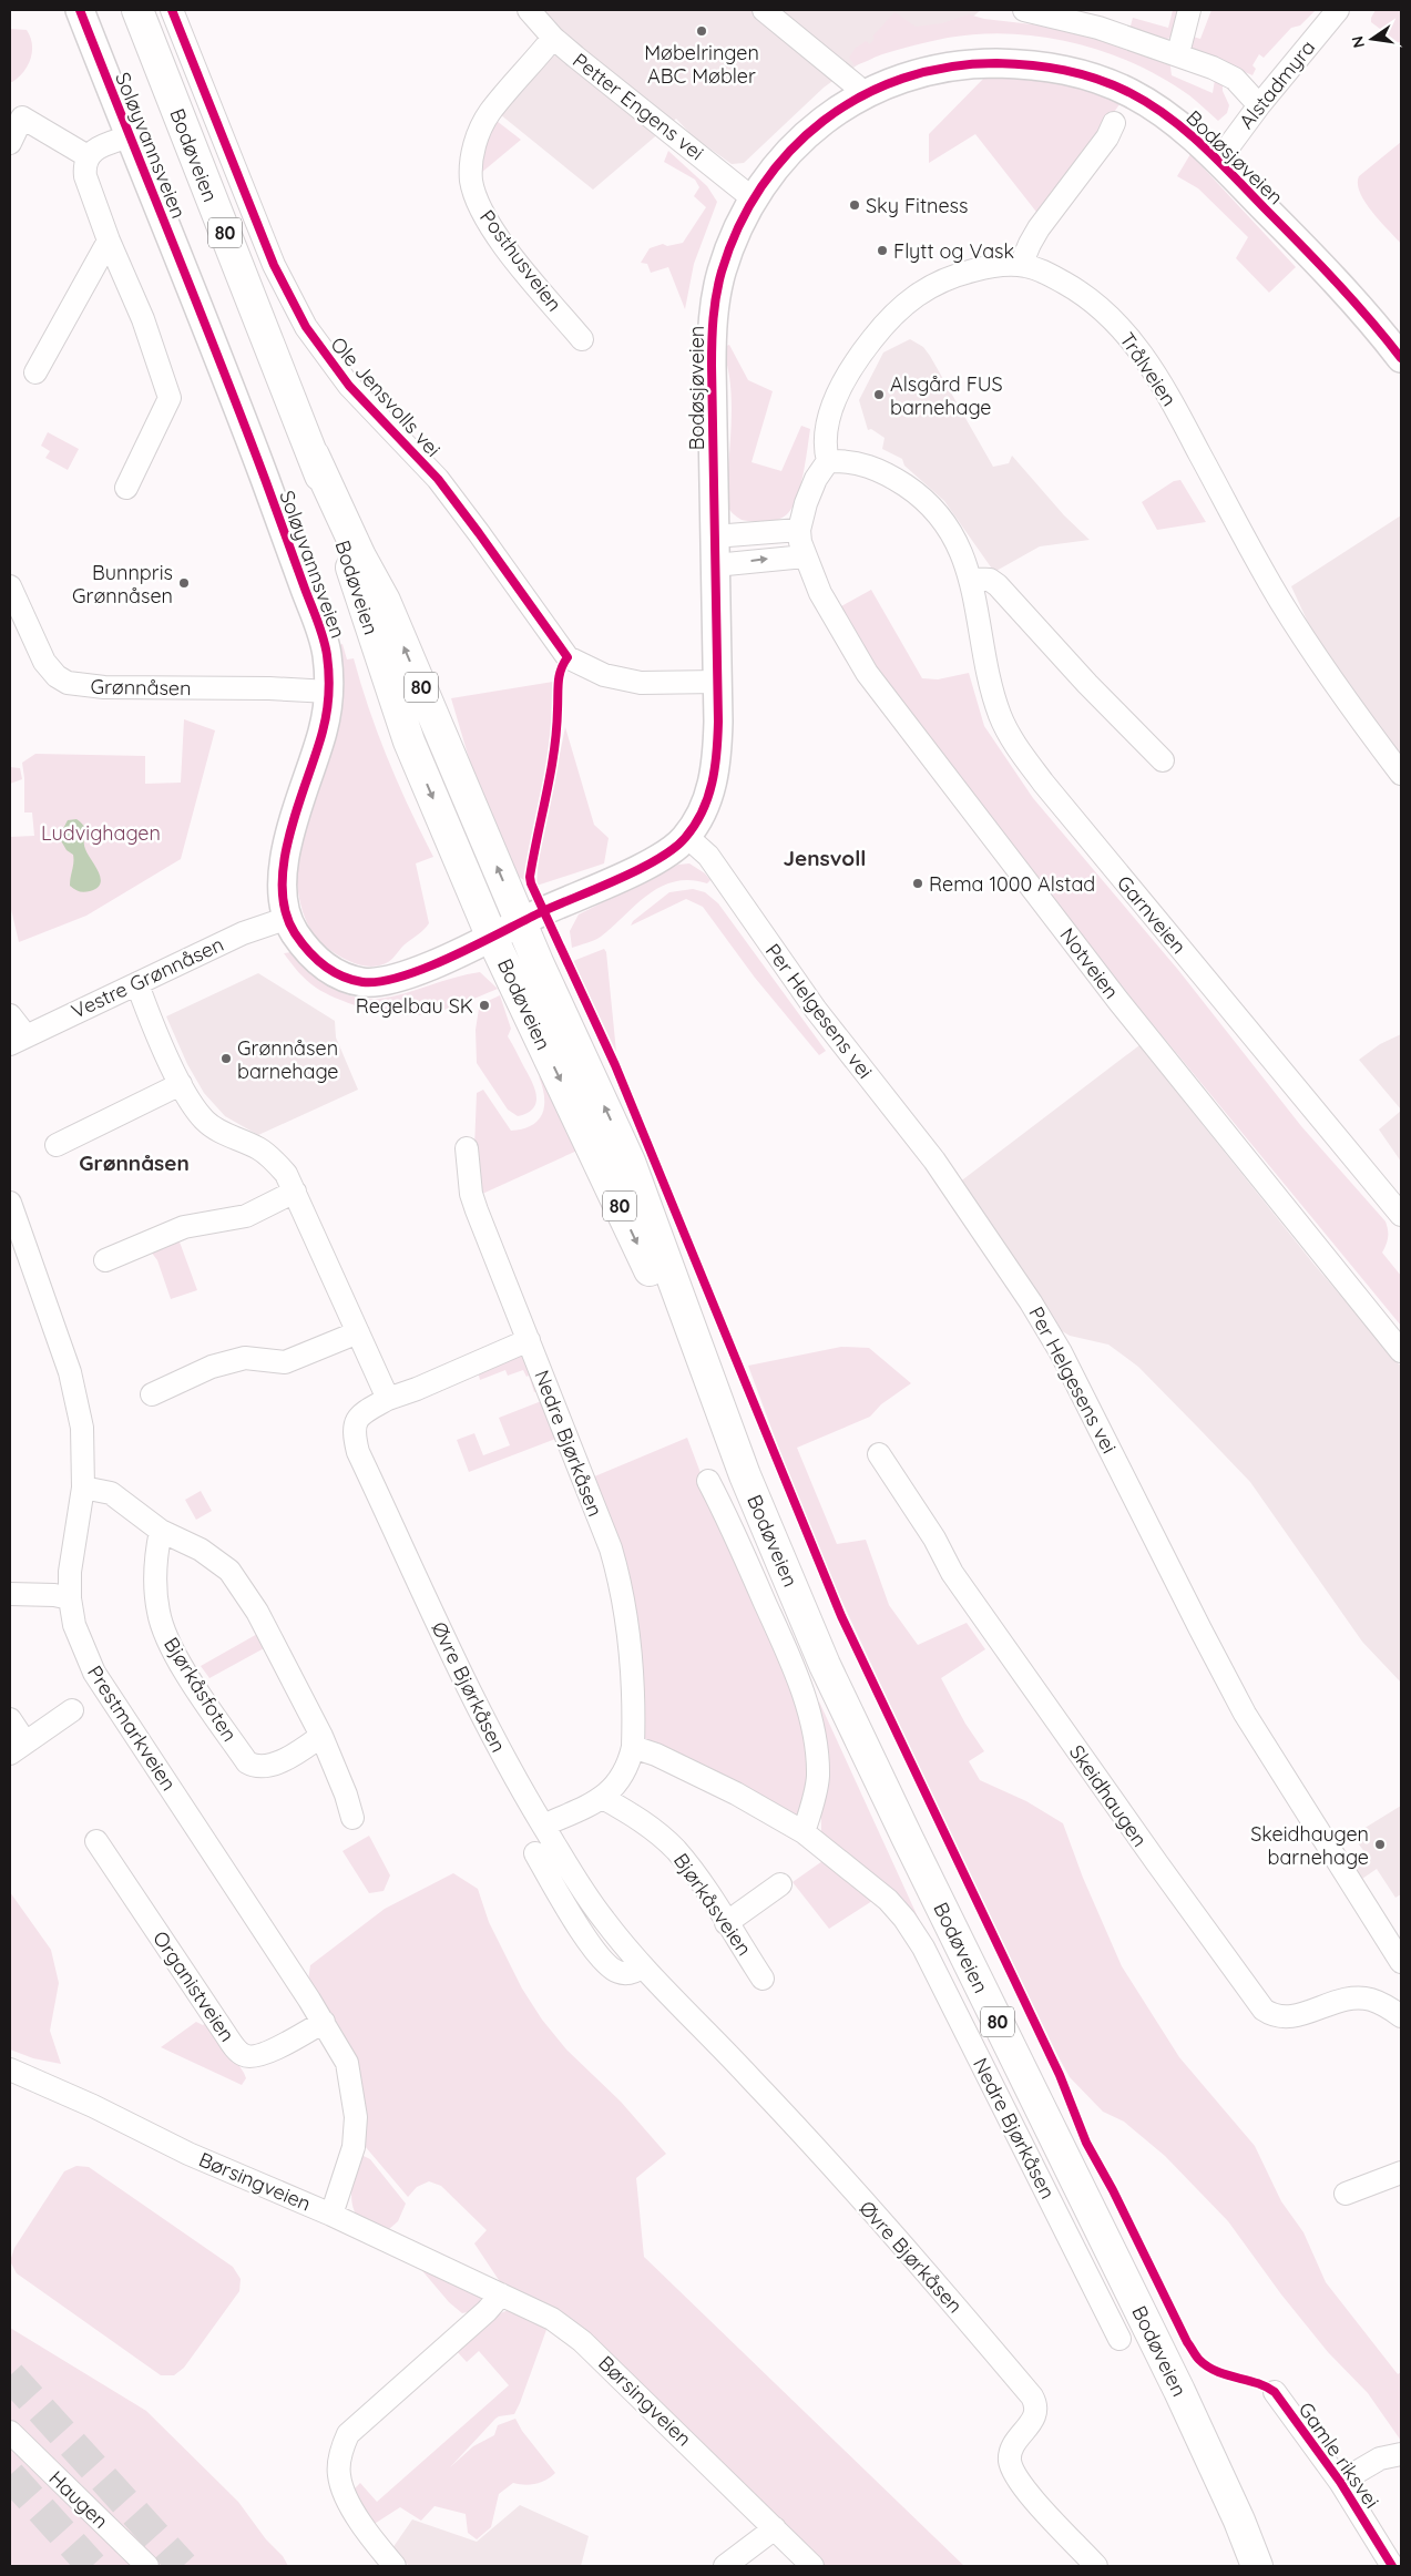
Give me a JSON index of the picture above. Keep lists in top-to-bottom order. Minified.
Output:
{"streets":{"main road":["Bodøveien","80"],"street":["Alstadmyra","Petter Engens vei","Soløyvannsveien","Bodøsjøveien","Posthusveien","Trålveien","Ole Jensvolls vei","Grønnåsen","Garnveien","Notveien","Vestre Grønnåsen","Per Helgesens vei","Nedre Bjørkåsen","Øvre Bjørkåsen","Bjørkåsfoten","Prestmarkveien","Skeidhaugen","Bjørkåsveien","Organistveien","Børsingveien","Gamle riksvei","Haugen"]},"crossings":[["Alstadmyra","Bodøsjøveien"],["Petter Engens vei","Bodøsjøveien"],["Petter Engens vei","Posthusveien"],["Soløyvannsveien","Bodøveien"],["Soløyvannsveien","Bodøsjøveien"],["Soløyvannsveien","Grønnåsen"],["Soløyvannsveien","Vestre Grønnåsen"],["Bodøveien","Bodøsjøveien"],["Bodøsjøveien","Ole Jensvolls vei"],["Bodøsjøveien","Per Helgesens vei"],["Trålveien","Garnveien"],["Nedre Bjørkåsen","Øvre Bjørkåsen"],["Nedre Bjørkåsen","Bjørkåsveien"],["Prestmarkveien","Organistveien"],["Prestmarkveien","Børsingveien"]],"districts":["Jensvoll","Grønnåsen"],"parks":["Ludvighagen"],"places":["Møbelringen ABC Møbler","Sky Fitness","Flytt og Vask","Alsgård FUS barnehage","Bunnpris Grønnåsen","Rema 1000 Alstad","Regelbau SK","Grønnåsen barnehage","Skeidhaugen barnehage"],"north":"left"}
